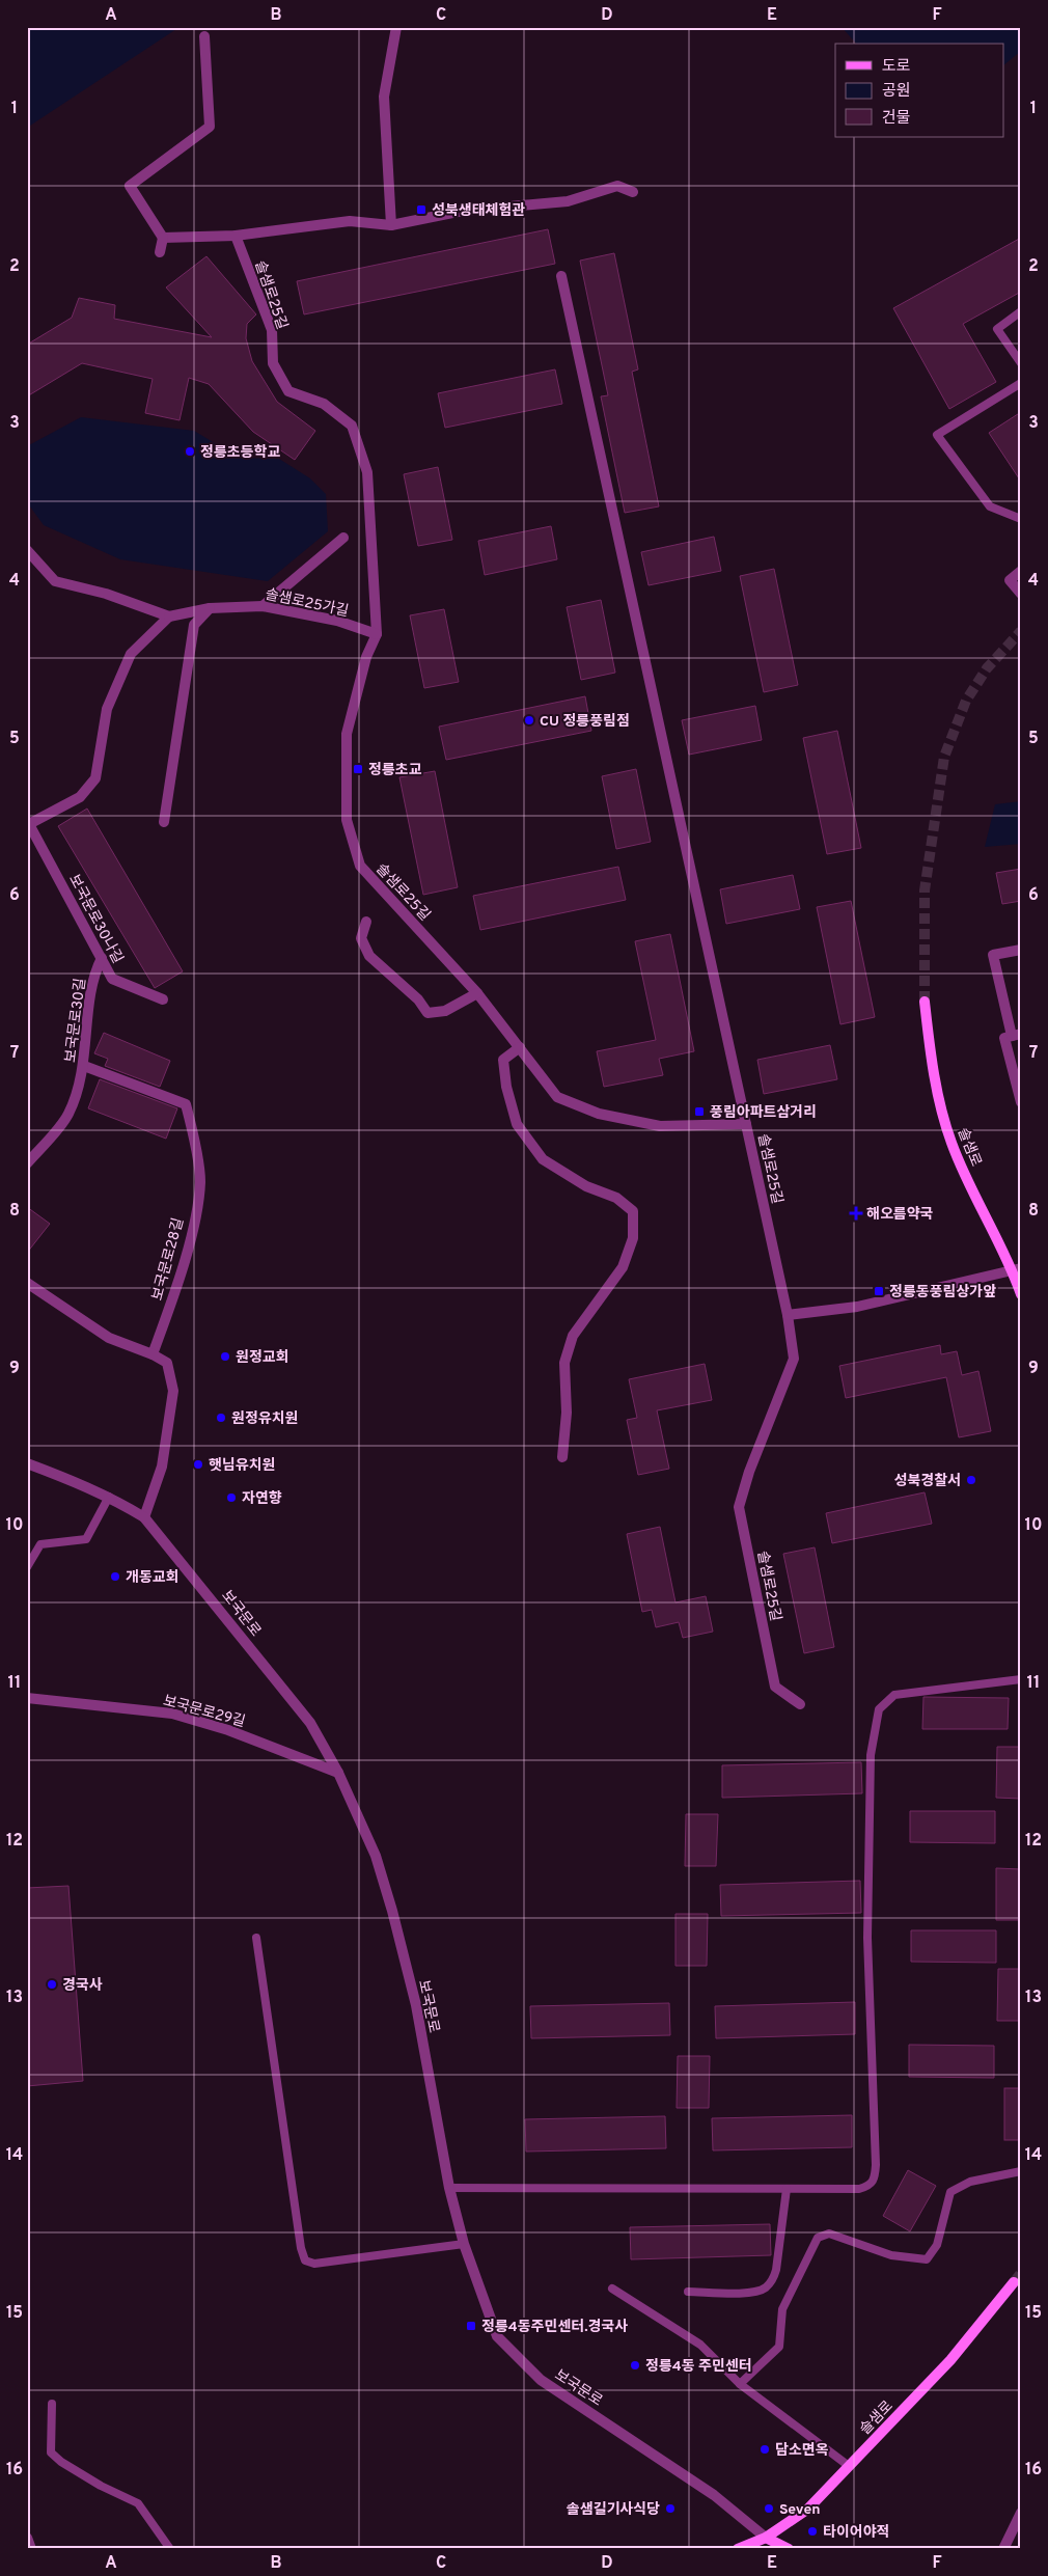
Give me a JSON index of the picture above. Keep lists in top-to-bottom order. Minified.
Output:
{"streets":{"main road":["솔샘로","보국문로"],"street":["솔샘로25길","솔샘로25가길","보국문로30나길","보국문로30길","보국문로28길","보국문로29길"]},"crossings":[["솔샘로25길","솔샘로25가길"],["보국문로30나길","보국문로30길"],["보국문로30길","보국문로28길"],["솔샘로","보국문로"],["보국문로","보국문로29길"]],"places":{"transit":["성북생태체험관","정릉초교","풍림아파트삼거리","정릉동풍림상가앞","정릉4동주민센터.경국사"],"other":["정릉초등학교","CU 정릉풍림점","원정교회","원정유치원","햇님유치원","성북경찰서","자연향","개동교회","경국사","정릉4동 주민센터","담소면옥","솔샘길기사식당","Seven","타이어야적"],"health":["해오름약국"]},"legend":["도로","공원","건물"],"grid":{"columns":["A","B","C","D","E","F"],"rows":["1","2","3","4","5","6","7","8","9","10","11","12","13","14","15","16"]}}
